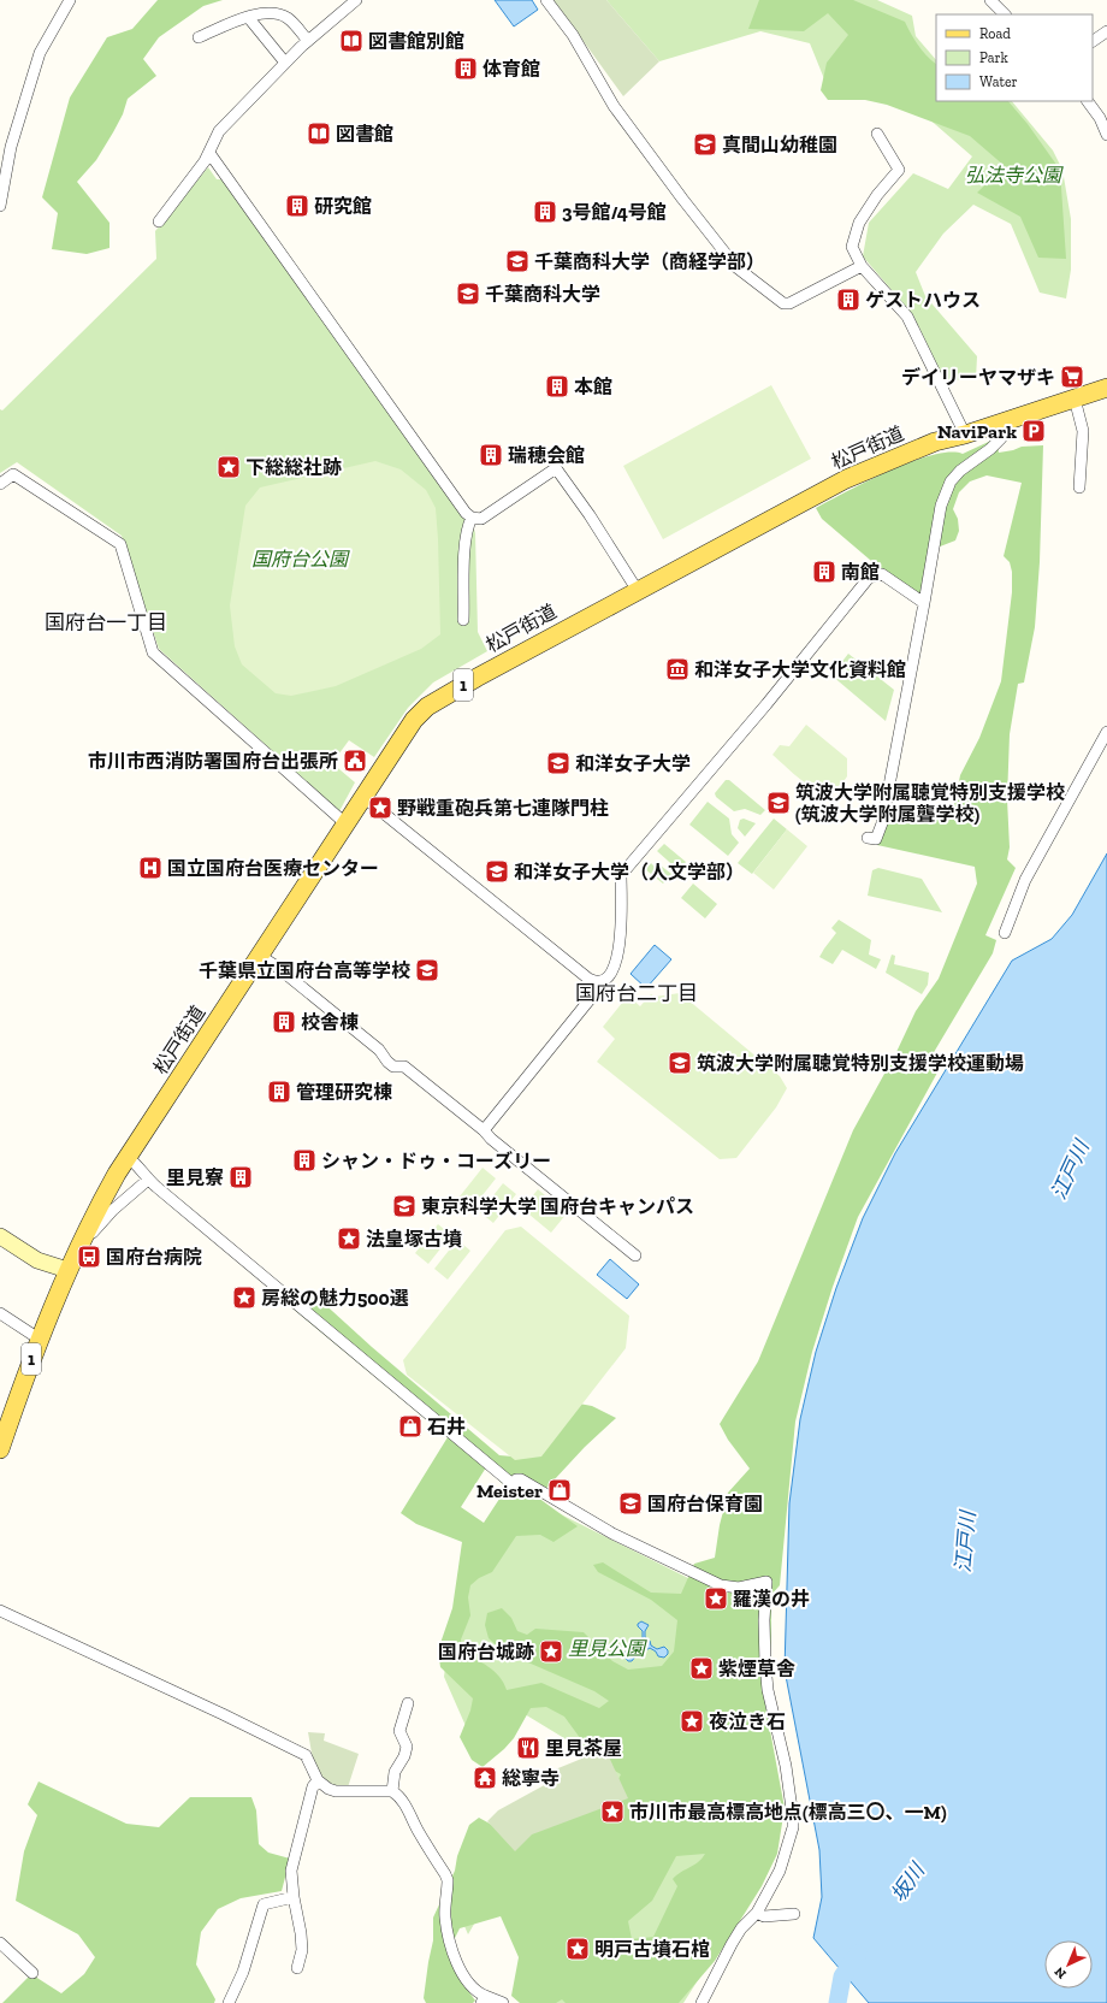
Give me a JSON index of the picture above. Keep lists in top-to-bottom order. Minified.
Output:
{"streets":{"main road":["松戸街道","1"]},"districts":["国府台一丁目","国府台二丁目"],"water":["江戸川","坂川"],"parks":["弘法寺公園","国府台公園","里見公園"],"places":{"library":["図書館別館","図書館"],"building":["体育館","研究館","3号館/4号館","ゲストハウス","本館","瑞穂会館","南館","校舎棟","管理研究棟","シャン・ドゥ・コーズリー","里見寮"],"school or university":["真間山幼稚園","千葉商科大学（商経学部）","千葉商科大学","和洋女子大学","筑波大学附属聴覚特別支援学校 (筑波大学附属聾学校)","和洋女子大学（人文学部）","千葉県立国府台高等学校","筑波大学附属聴覚特別支援学校運動場","東京科学大学 国府台キャンパス","国府台保育園"],"supermarket":["デイリーヤマザキ"],"parking":["NaviPark"],"place":["下総総社跡","野戦重砲兵第七連隊門柱","法皇塚古墳","房総の魅力500選","羅漢の井","国府台城跡","紫煙草舎","夜泣き石","市川市最高標高地点(標高三〇、一M)","明戸古墳石棺"],"museum":["和洋女子大学文化資料館"],"public building":["市川市西消防署国府台出張所"],"hospital":["国立国府台医療センター"],"bus stop":["国府台病院"],"shop":["石井","Meister"],"restaurant":["里見茶屋"],"temple":["総寧寺"]},"legend":["Road","Park","Water"],"north":"bottom left"}
